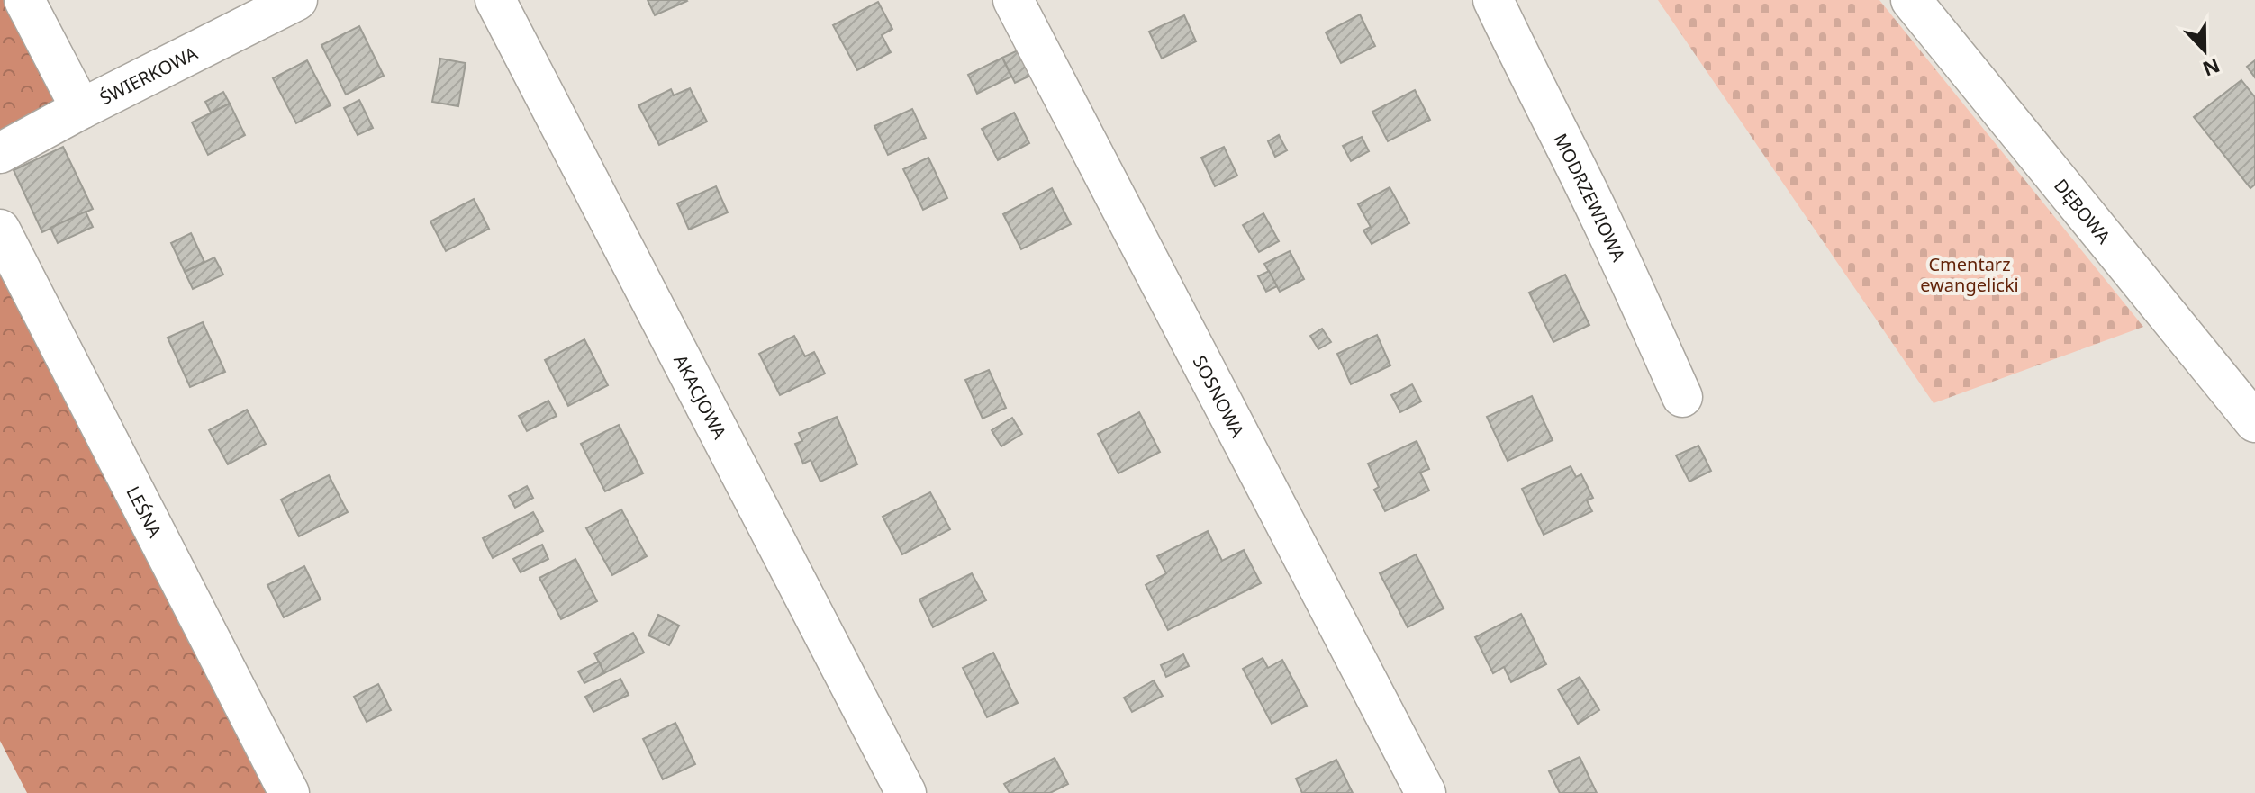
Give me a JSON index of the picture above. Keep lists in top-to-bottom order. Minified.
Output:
{"streets":{"street":["ŚWIERKOWA","MODRZEWIOWA","DĘBOWA","SOSNOWA","AKACJOWA","LEŚNA"]},"parks":["Cmentarz ewangelicki"],"north":"bottom"}
